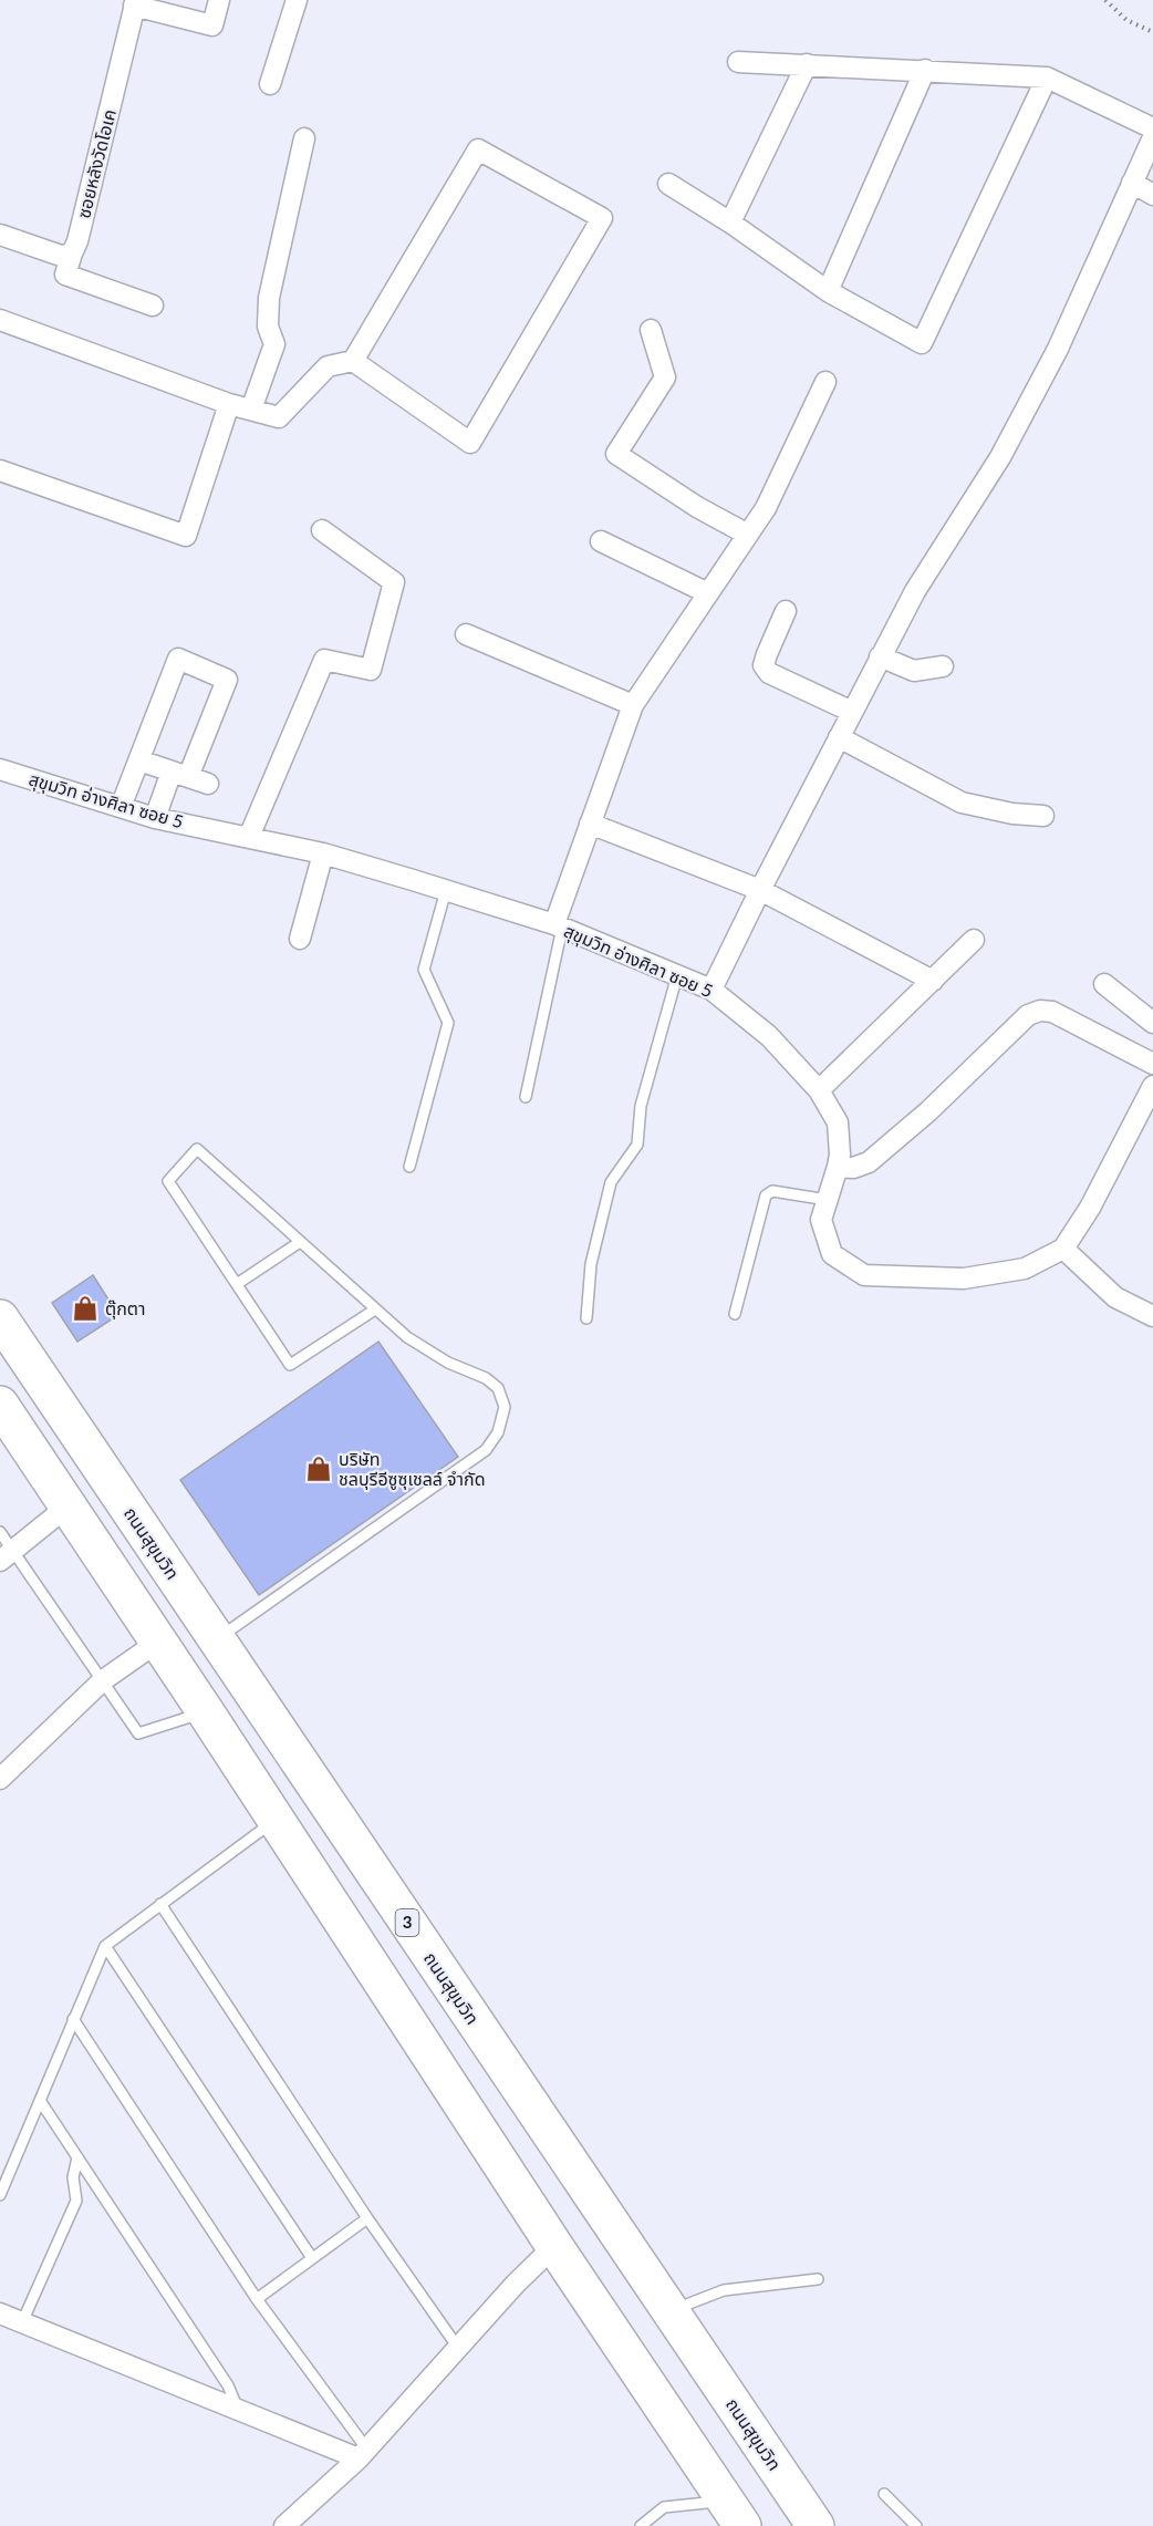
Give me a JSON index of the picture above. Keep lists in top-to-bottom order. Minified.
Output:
{"streets":{"highway":["ถนนสุขุมวิท","3"],"street":["ซอยหลังวัดโอเค","สุขุมวิท อ่างศิลา ซอย 5"]},"places":{"shop":["ตุ๊กตา","บริษัท ชลบุรีอีซูซุเชลล์ จำกัด"]}}
